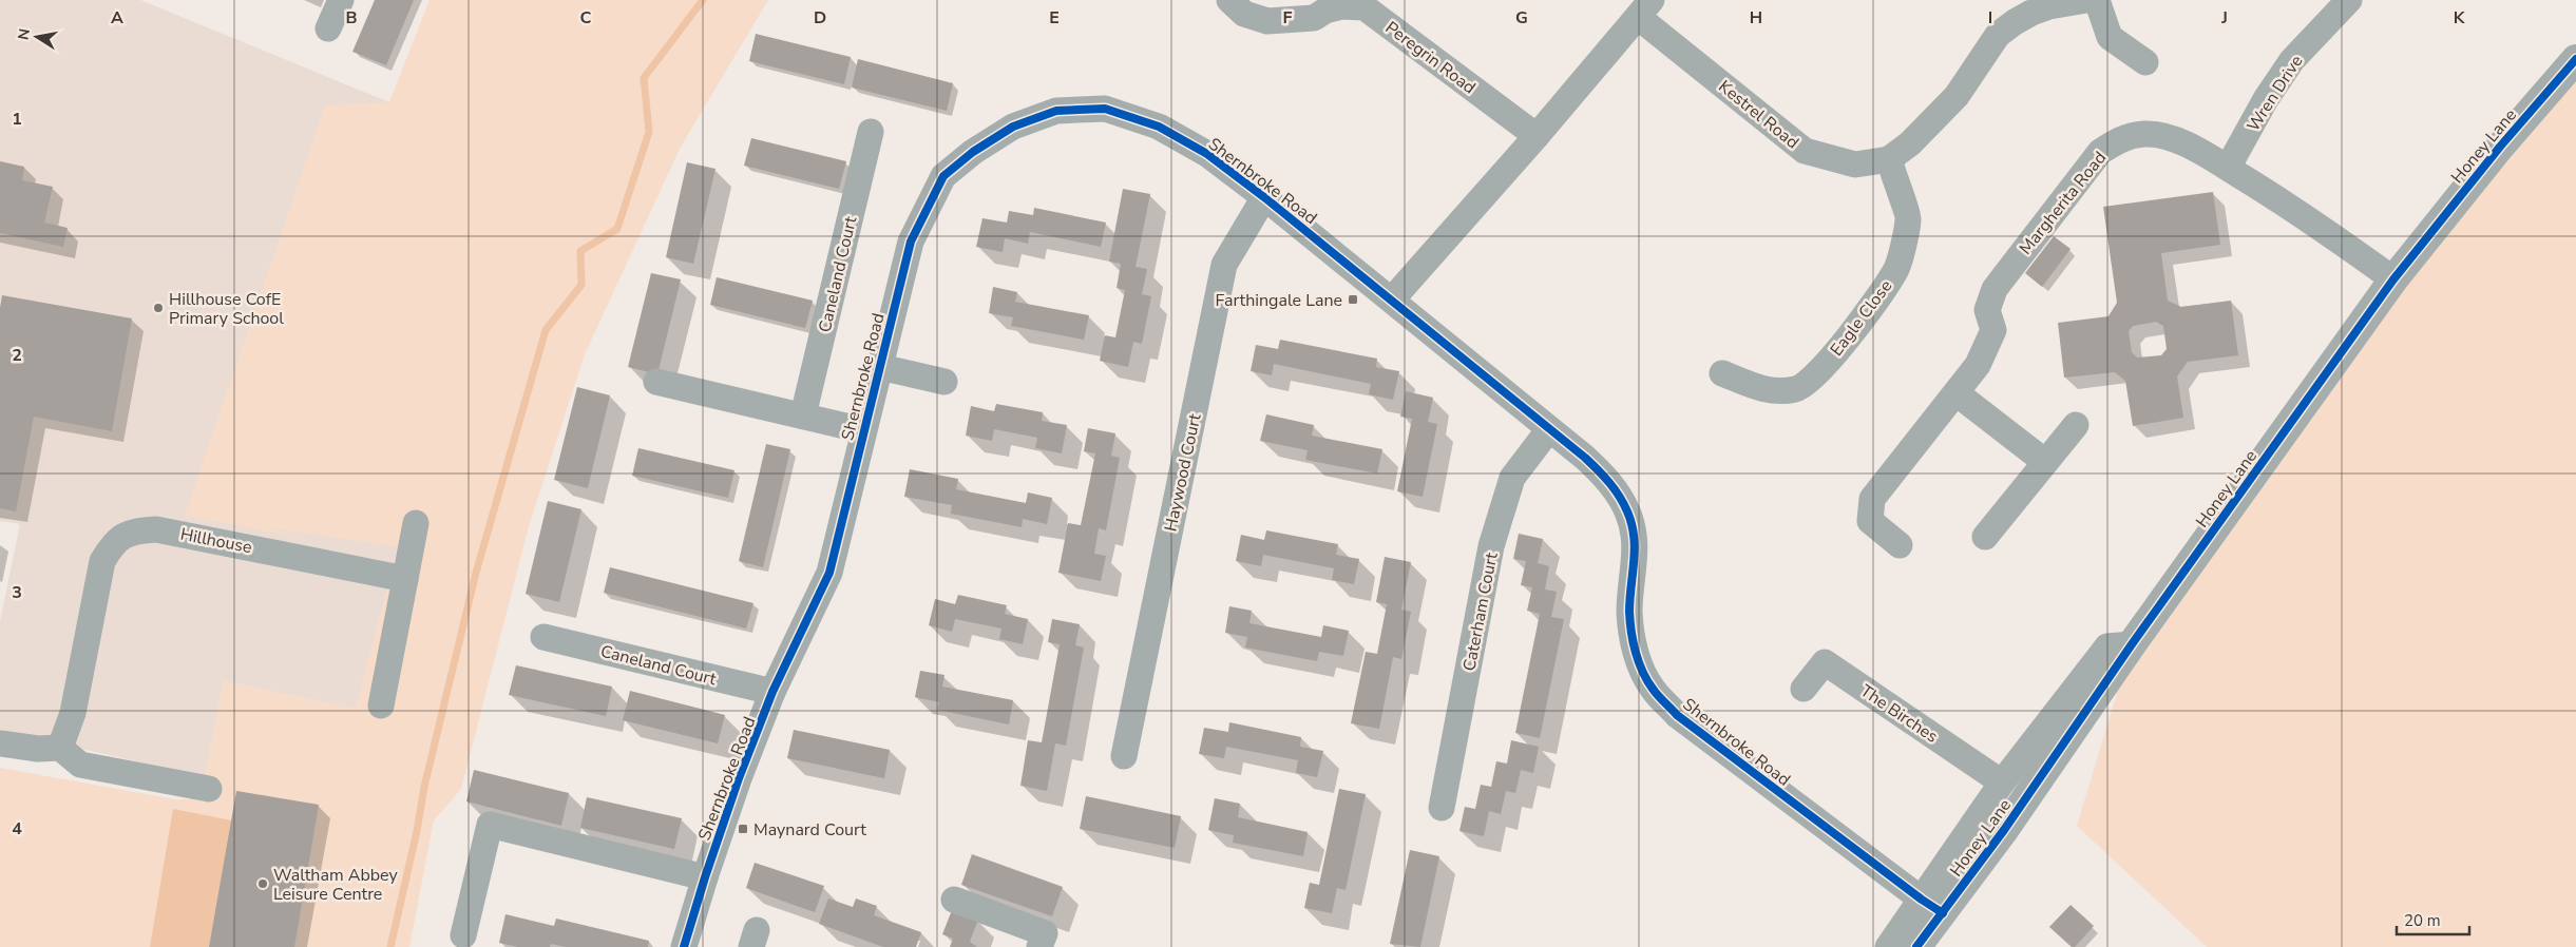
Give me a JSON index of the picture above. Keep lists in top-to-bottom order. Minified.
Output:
{"streets":{"street":["Peregrin Road","Wren Drive","Kestrel Road","Honey Lane","Shernbroke Road","Margherita Road","Caneland Court","Eagle Close","Haywood Court","Hillhouse","Caterham Court","The Birches"]},"crossings":[["Wren Drive","Margherita Road"],["Kestrel Road","Eagle Close"],["Honey Lane","Shernbroke Road"],["Honey Lane","Margherita Road"],["Honey Lane","The Birches"],["Shernbroke Road","Caneland Court"],["Shernbroke Road","Haywood Court"],["Shernbroke Road","Caterham Court"]],"places":{"transit":["Farthingale Lane","Maynard Court"],"other":["Hillhouse CofE Primary School","Waltham Abbey Leisure Centre"]},"scale_bar":"20 m","north":"left","grid":{"columns":["A","B","C","D","E","F","G","H","I","J","K"],"rows":["1","2","3","4"]}}
